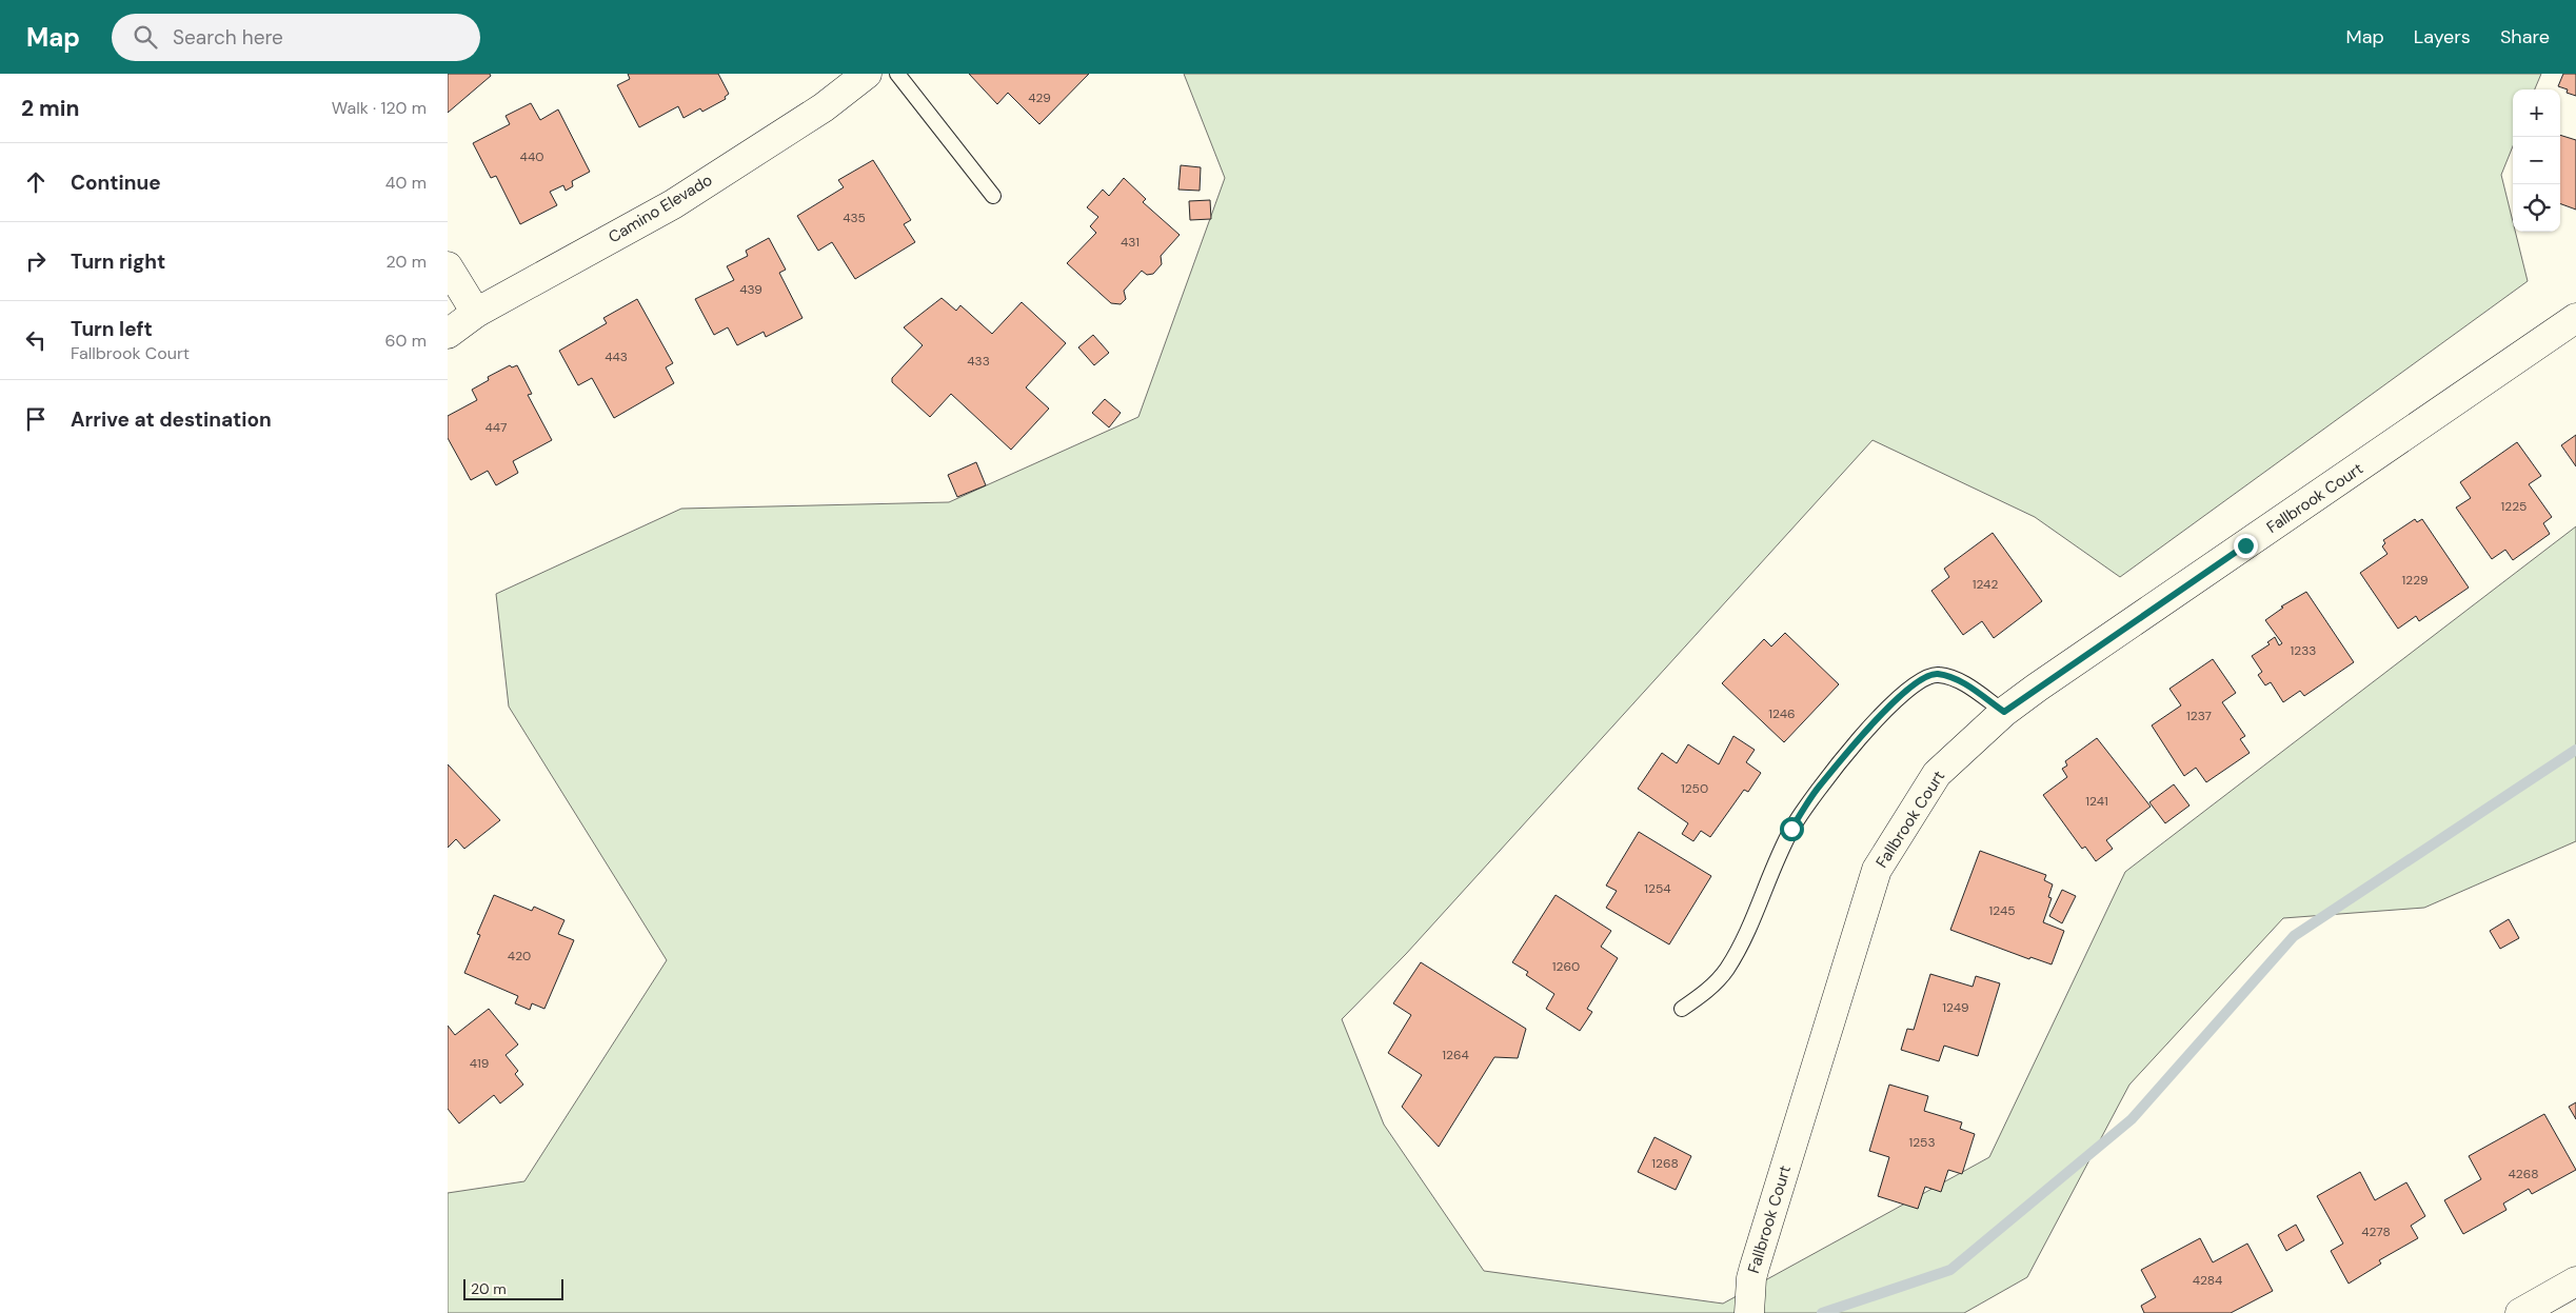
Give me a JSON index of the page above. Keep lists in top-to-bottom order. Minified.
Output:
{"streets":{"street":["Camino Elevado","Fallbrook Court"]},"house_numbers":["429","440","435","431","439","443","433","447","1225","1229","1242","1233","1246","1237","1250","1241","1254","1245","420","1260","1249","1264","419","1253","1268","4268","4278","4284"],"scale_bar":"20 m","page":{"header":"Map","search":"Search here","nav":["Map","Layers","Share"],"heading":["2 min","Walk · 120 m"],"map_buttons":["+","−"],"list":[["Continue","40 m"],["Turn right","20 m"],["Turn left","Fallbrook Court","60 m"],"Arrive at destination"],"scale":"20 m"}}
